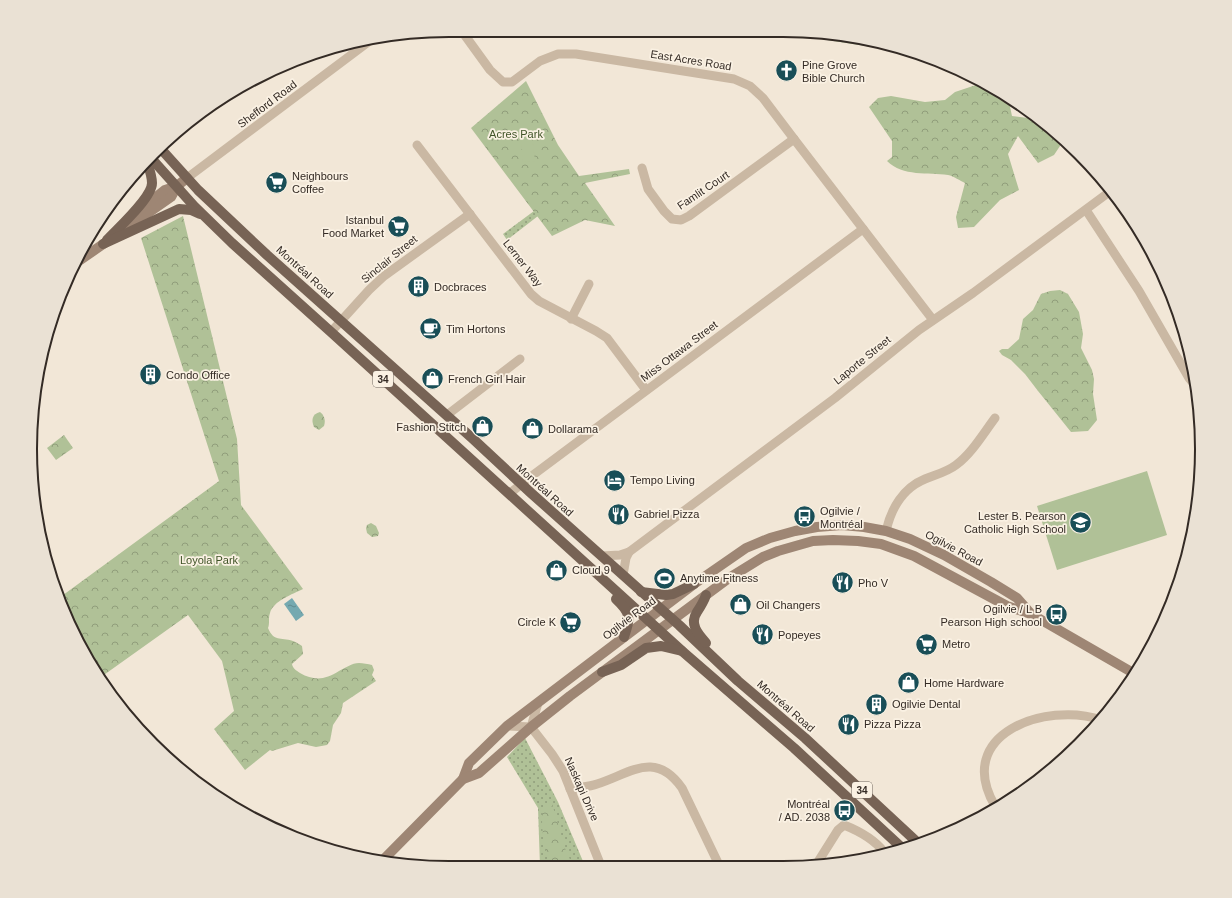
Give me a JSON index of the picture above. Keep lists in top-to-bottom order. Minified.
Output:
{"streets":{"main road":["Shefford Road","Montréal Road","34","Ogilvie Road"],"street":["East Acres Road","Famlit Court","Sinclair Street","Lerner Way","Miss Ottawa Street","Laporte Street","Naskapi Drive"]},"crossings":[["East Acres Road","Famlit Court"],["East Acres Road","Miss Ottawa Street"],["East Acres Road","Laporte Street"],["Shefford Road","Montréal Road"],["Shefford Road","34"],["Sinclair Street","Lerner Way"],["Sinclair Street","Montréal Road"],["Sinclair Street","34"],["Lerner Way","Miss Ottawa Street"],["Montréal Road","Miss Ottawa Street"],["Montréal Road","Laporte Street"],["Montréal Road","Ogilvie Road"],["Miss Ottawa Street","34"],["34","Ogilvie Road"],["Ogilvie Road","Naskapi Drive"]],"parks":["Acres Park","Loyola Park"],"places":{"church":["Pine Grove Bible Church"],"supermarket":["Neighbours Coffee","Istanbul Food Market","Circle K","Metro"],"building":["Docbraces","Condo Office","Ogilvie Dental"],"cafe":["Tim Hortons"],"shop":["French Girl Hair","Fashion Stitch","Dollarama","Cloud 9","Oil Changers","Home Hardware"],"hotel":["Tempo Living"],"restaurant":["Gabriel Pizza","Pho V","Popeyes","Pizza Pizza"],"bus stop":["Ogilvie / Montréal","Ogilvie / L B Pearson High school","Montréal / AD. 2038"],"school or university":["Lester B. Pearson Catholic High School"],"sports":["Anytime Fitness"]}}
